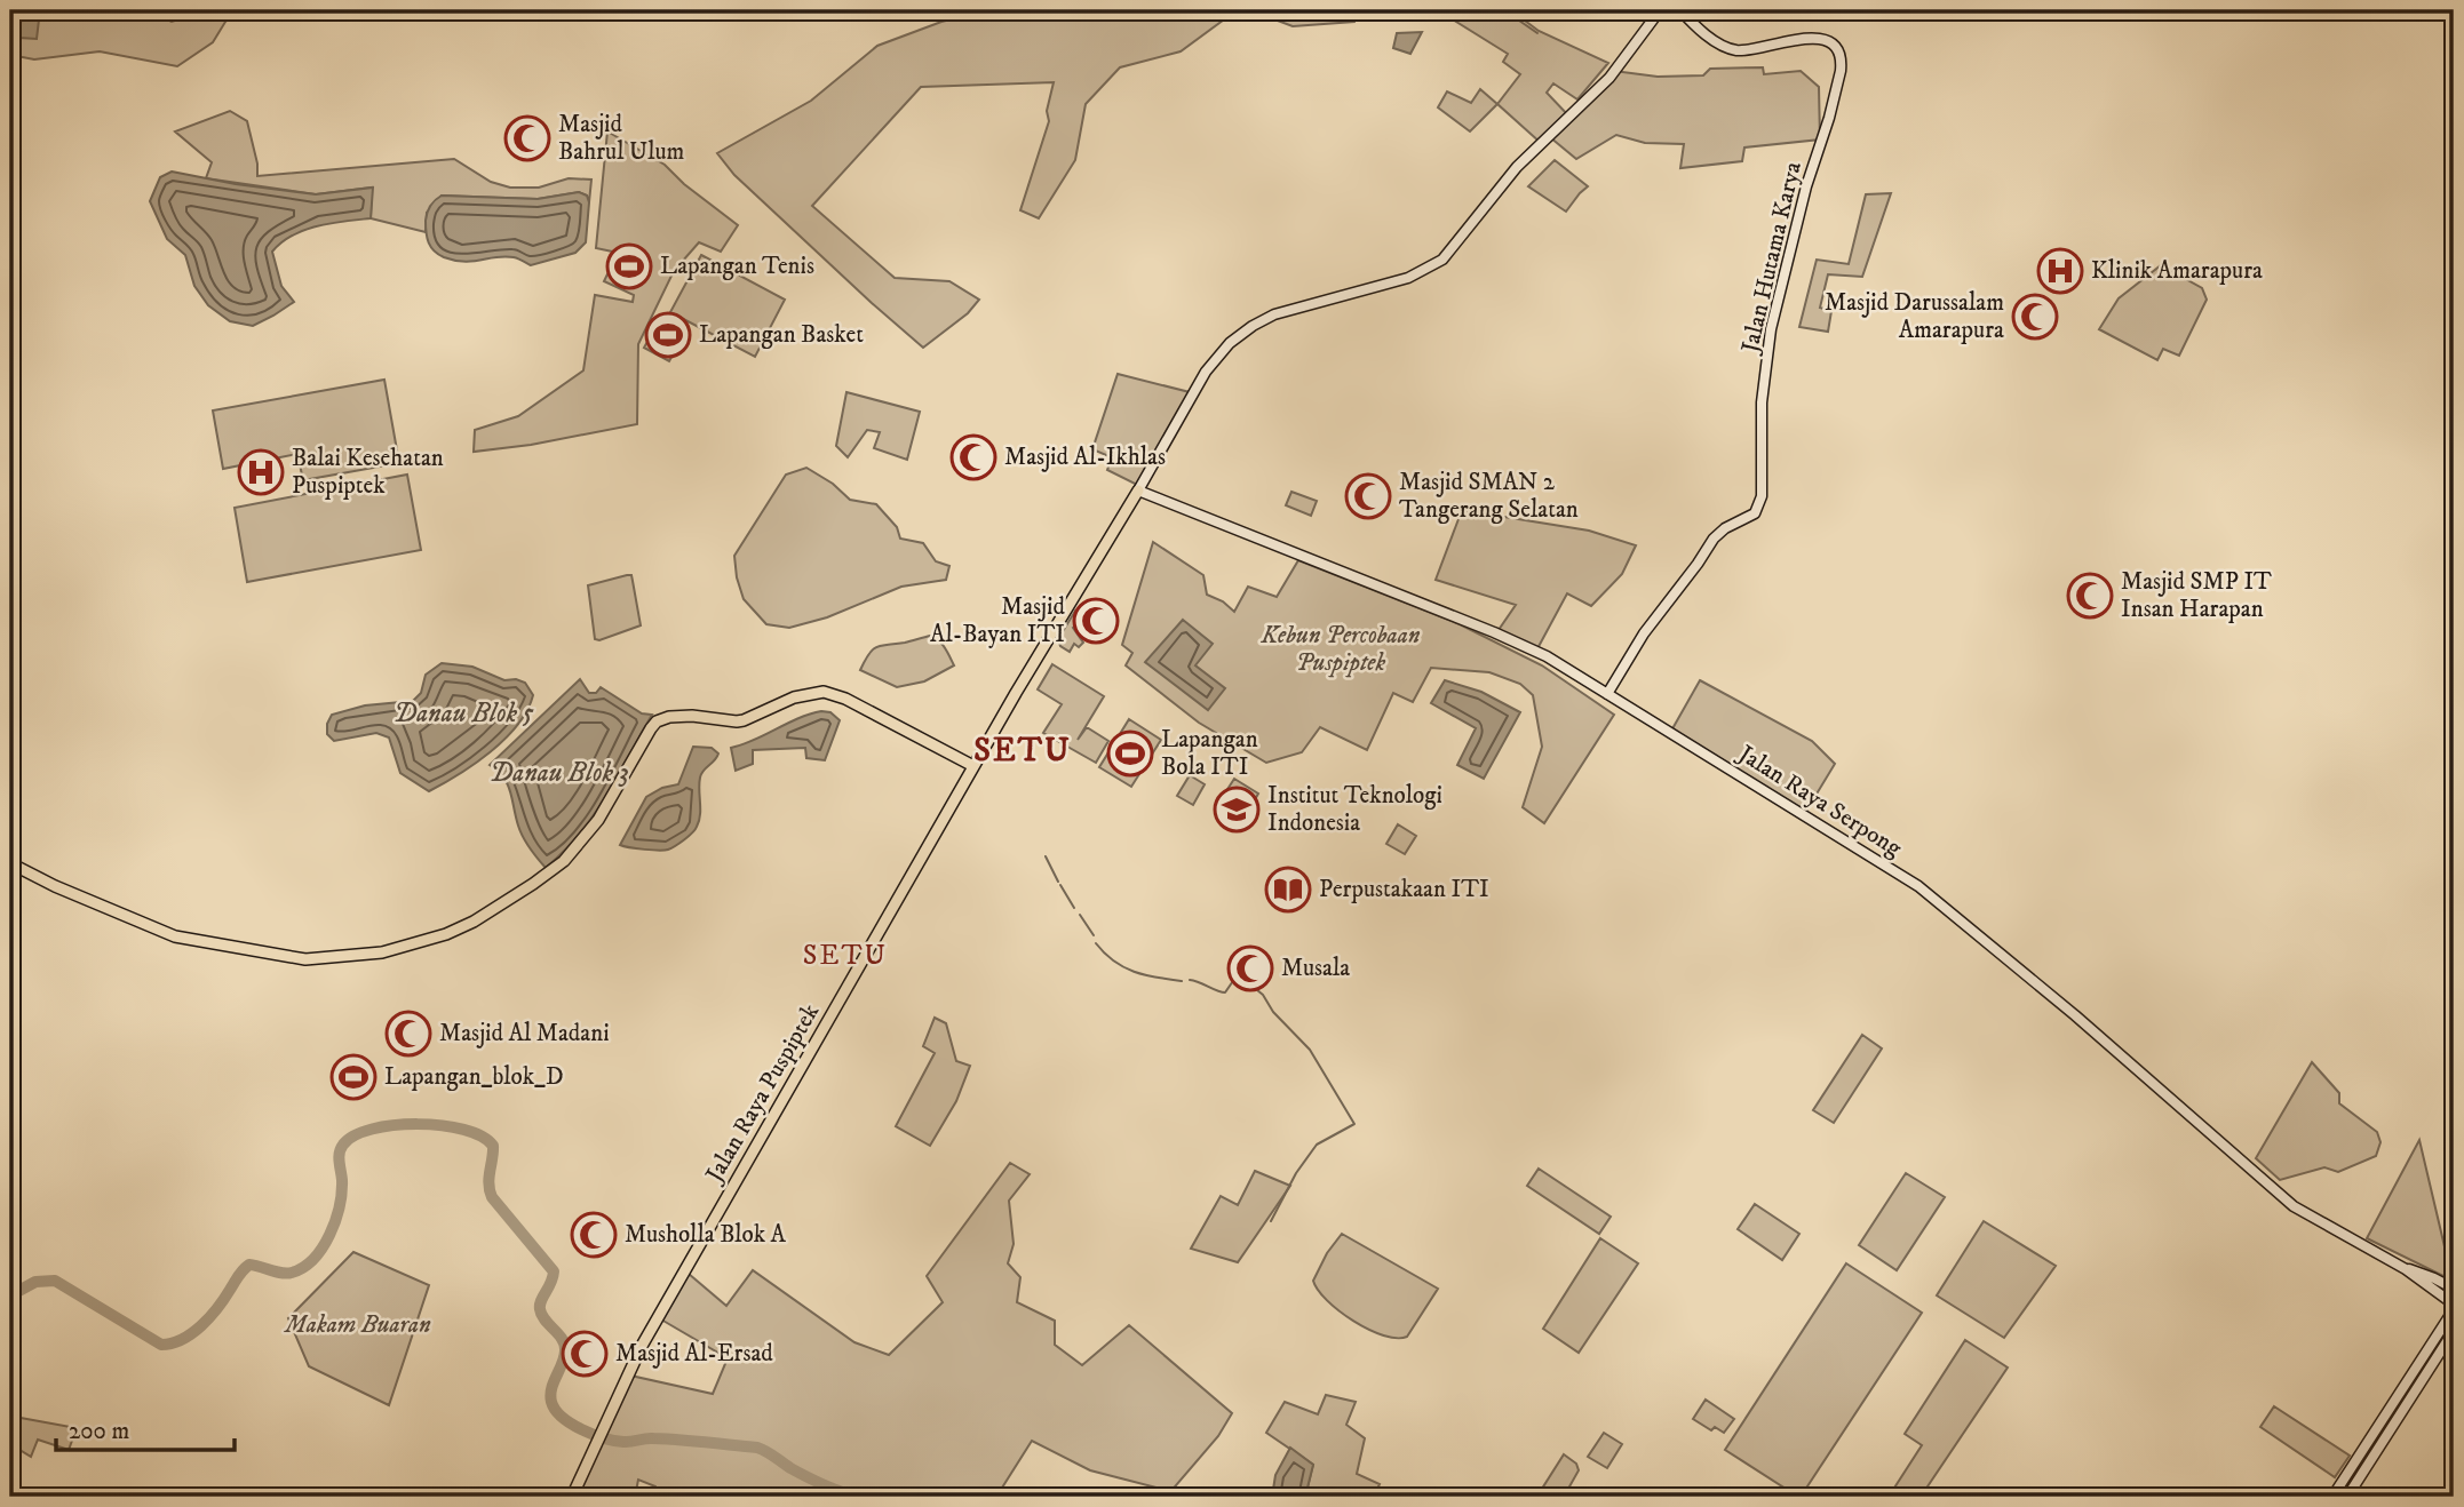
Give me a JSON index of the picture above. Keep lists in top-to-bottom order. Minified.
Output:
{"streets":{"main road":["Jalan Hutama Karya","Jalan Raya Serpong","Jalan Raya Puspiptek"]},"crossings":[["Jalan Hutama Karya","Jalan Raya Serpong"],["Jalan Raya Serpong","Jalan Raya Puspiptek"]],"districts":["SETU","SETU"],"water":["Danau Blok 5","Danau Blok 3"],"parks":["Kebun Percobaan Puspiptek","Makam Buaran"],"places":{"mosque":["Masjid Bahrul Ulum","Masjid Darussalam Amarapura","Masjid Al-Ikhlas","Masjid SMAN 2 Tangerang Selatan","Masjid SMP IT Insan Harapan","Masjid Al-Bayan ITI","Musala","Masjid Al Madani","Musholla Blok A","Masjid Al-Ersad"],"sports":["Lapangan Tenis","Lapangan Basket","Lapangan Bola ITI","Lapangan_blok_D"],"hospital":["Klinik Amarapura","Balai Kesehatan Puspiptek"],"school or university":["Institut Teknologi Indonesia"],"library":["Perpustakaan ITI"]},"scale_bar":"200 m"}
